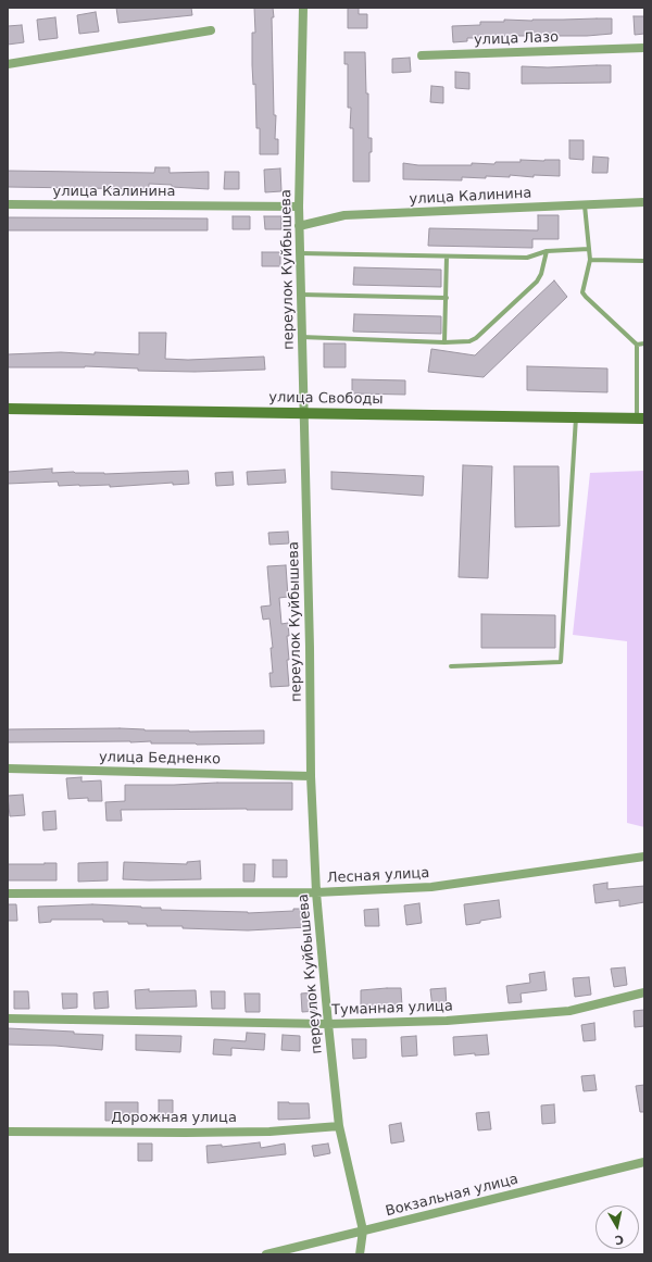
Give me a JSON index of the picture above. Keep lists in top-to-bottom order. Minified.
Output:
{"streets":{"main road":["улица Свободы"],"street":["улица Лазо","улица Калинина","переулок Куйбышева","улица Бедненко","Лесная улица","Туманная улица","Дорожная улица","Вокзальная улица"]},"crossings":[["улица Калинина","переулок Куйбышева"],["переулок Куйбышева","улица Свободы"],["переулок Куйбышева","улица Бедненко"],["переулок Куйбышева","Лесная улица"],["переулок Куйбышева","Туманная улица"],["переулок Куйбышева","Дорожная улица"],["переулок Куйбышева","Вокзальная улица"]],"north":"bottom"}
